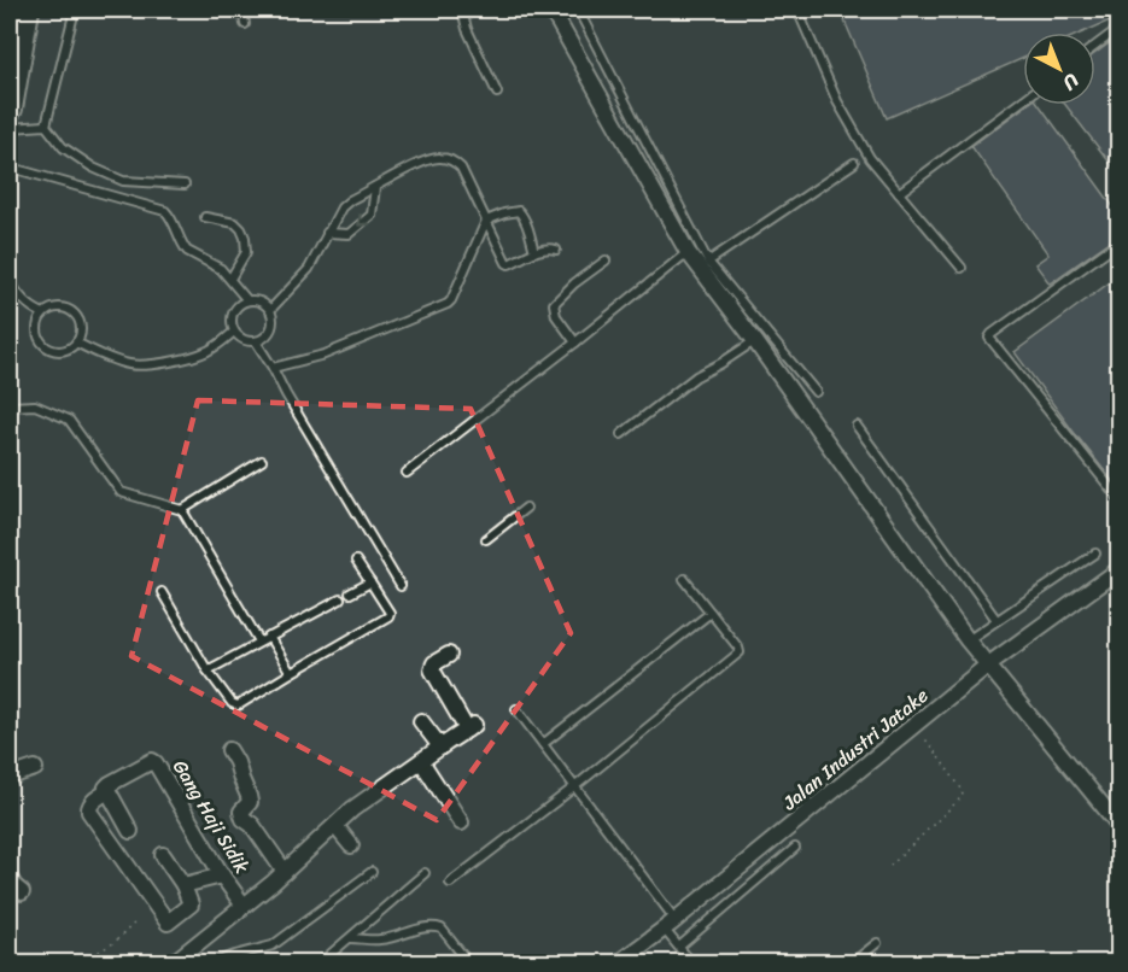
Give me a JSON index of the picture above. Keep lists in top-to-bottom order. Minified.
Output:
{"streets":{"street":["Jalan Industri Jatake","Gang Haji Sidik"]},"north":"bottom right"}
